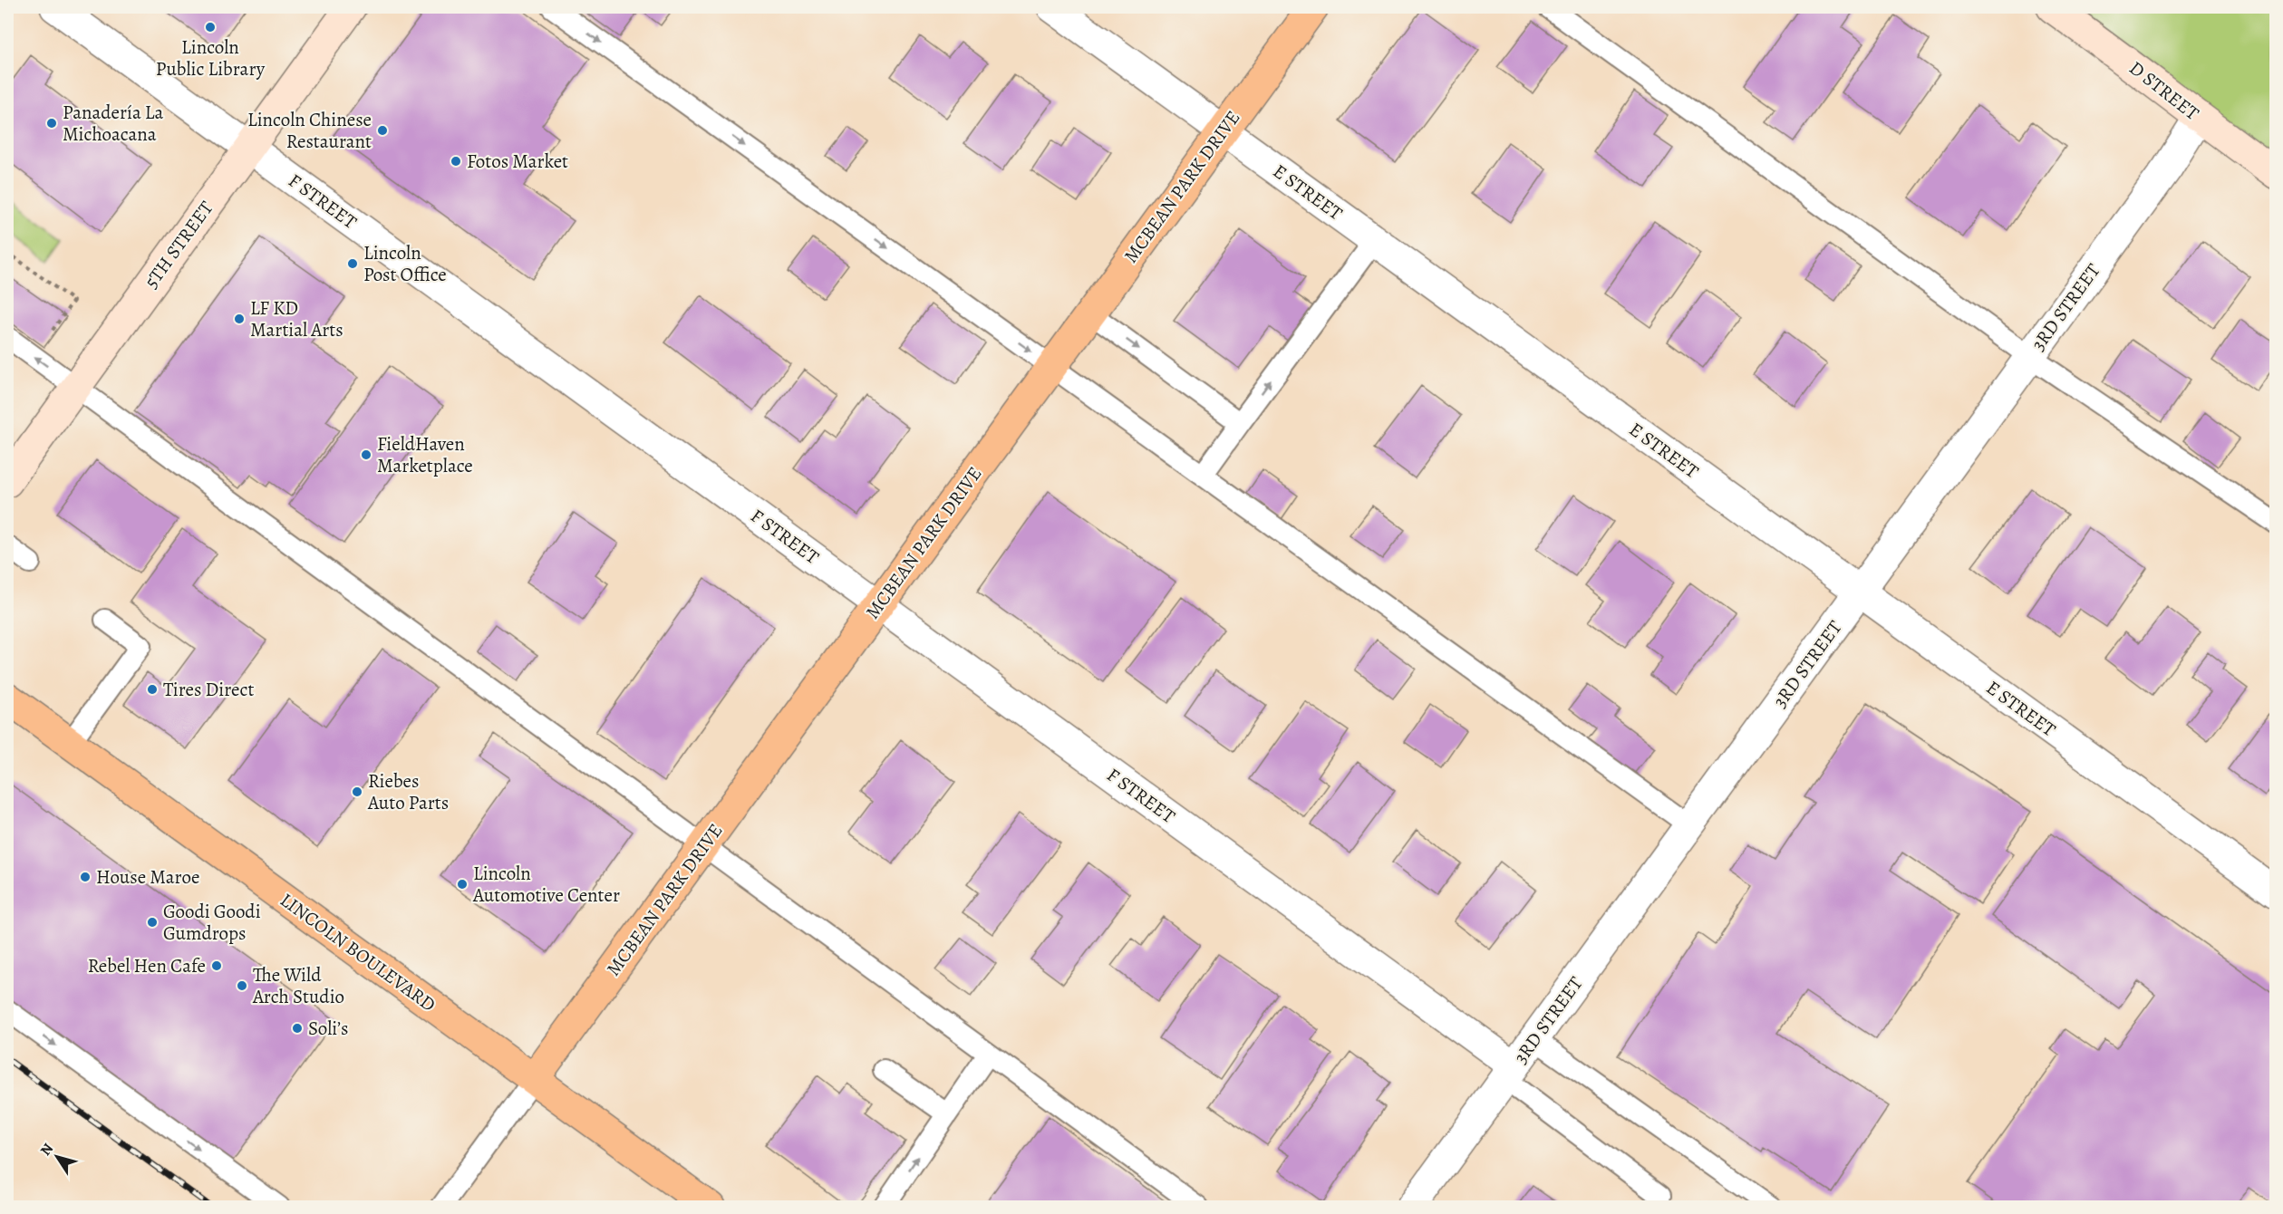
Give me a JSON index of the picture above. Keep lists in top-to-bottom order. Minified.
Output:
{"streets":{"main road":["MCBEAN PARK DRIVE","LINCOLN BOULEVARD"],"street":["D STREET","E STREET","F STREET","5TH STREET","3RD STREET"]},"crossings":[["D STREET","3RD STREET"],["MCBEAN PARK DRIVE","E STREET"],["MCBEAN PARK DRIVE","F STREET"],["MCBEAN PARK DRIVE","LINCOLN BOULEVARD"],["E STREET","3RD STREET"],["F STREET","5TH STREET"],["F STREET","3RD STREET"]],"places":["Lincoln Public Library","Panadería La Michoacana","Lincoln Chinese Restaurant","Fotos Market","Lincoln Post Office","LF KD Martial Arts","FieldHaven Marketplace","Tires Direct","Riebes Auto Parts","House Maroe","Lincoln Automotive Center","Goodi Goodi Gumdrops","Rebel Hen Cafe","The Wild Arch Studio","Soli’s"],"north":"top left"}
